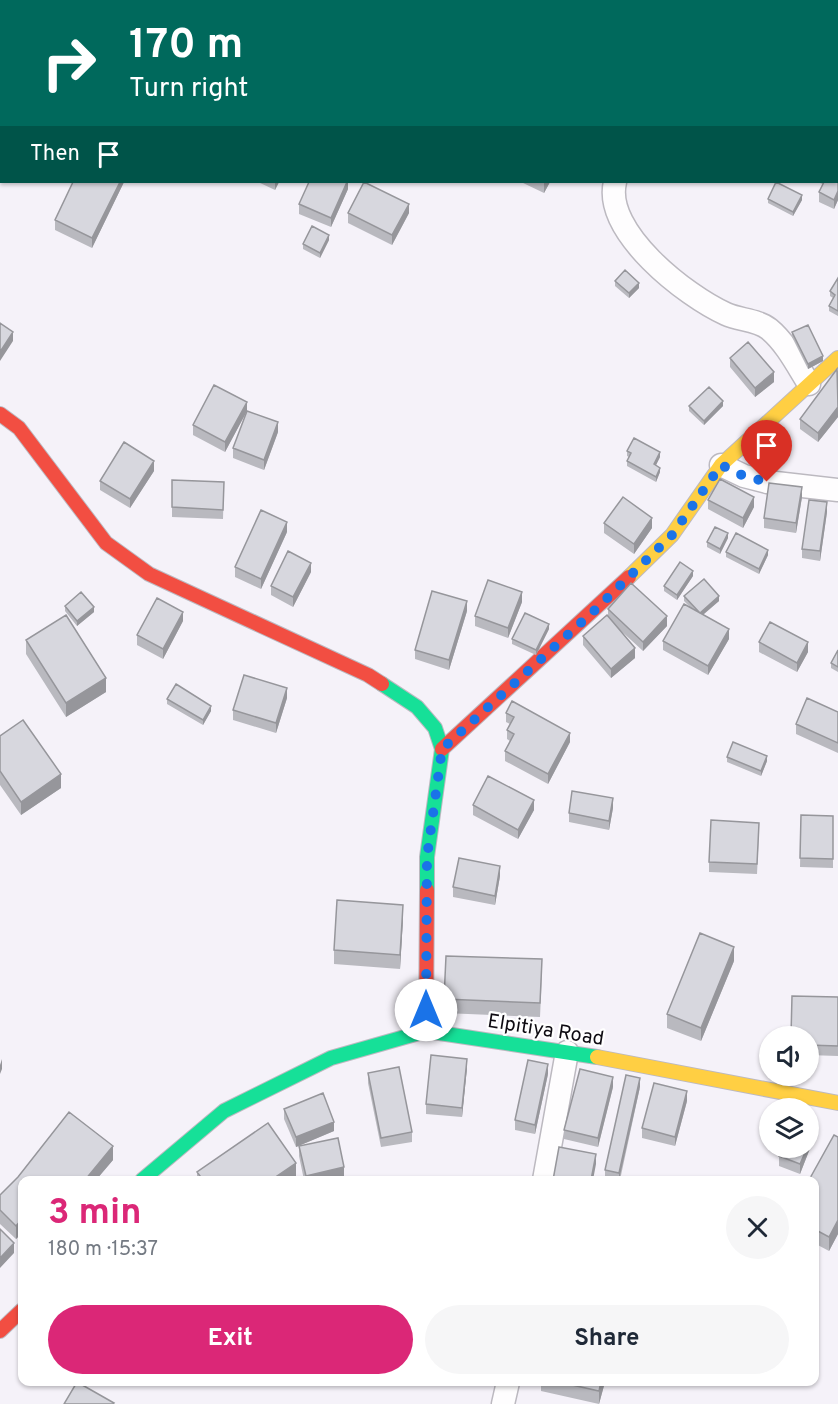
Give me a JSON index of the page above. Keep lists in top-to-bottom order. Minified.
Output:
{"streets":{"street":["Elpitiya Road"]},"page":{"turn":["170 m","Turn right"],"then":"Then","heading":["3 min","180 m · 15:37"],"buttons":["Exit","Share"]}}
